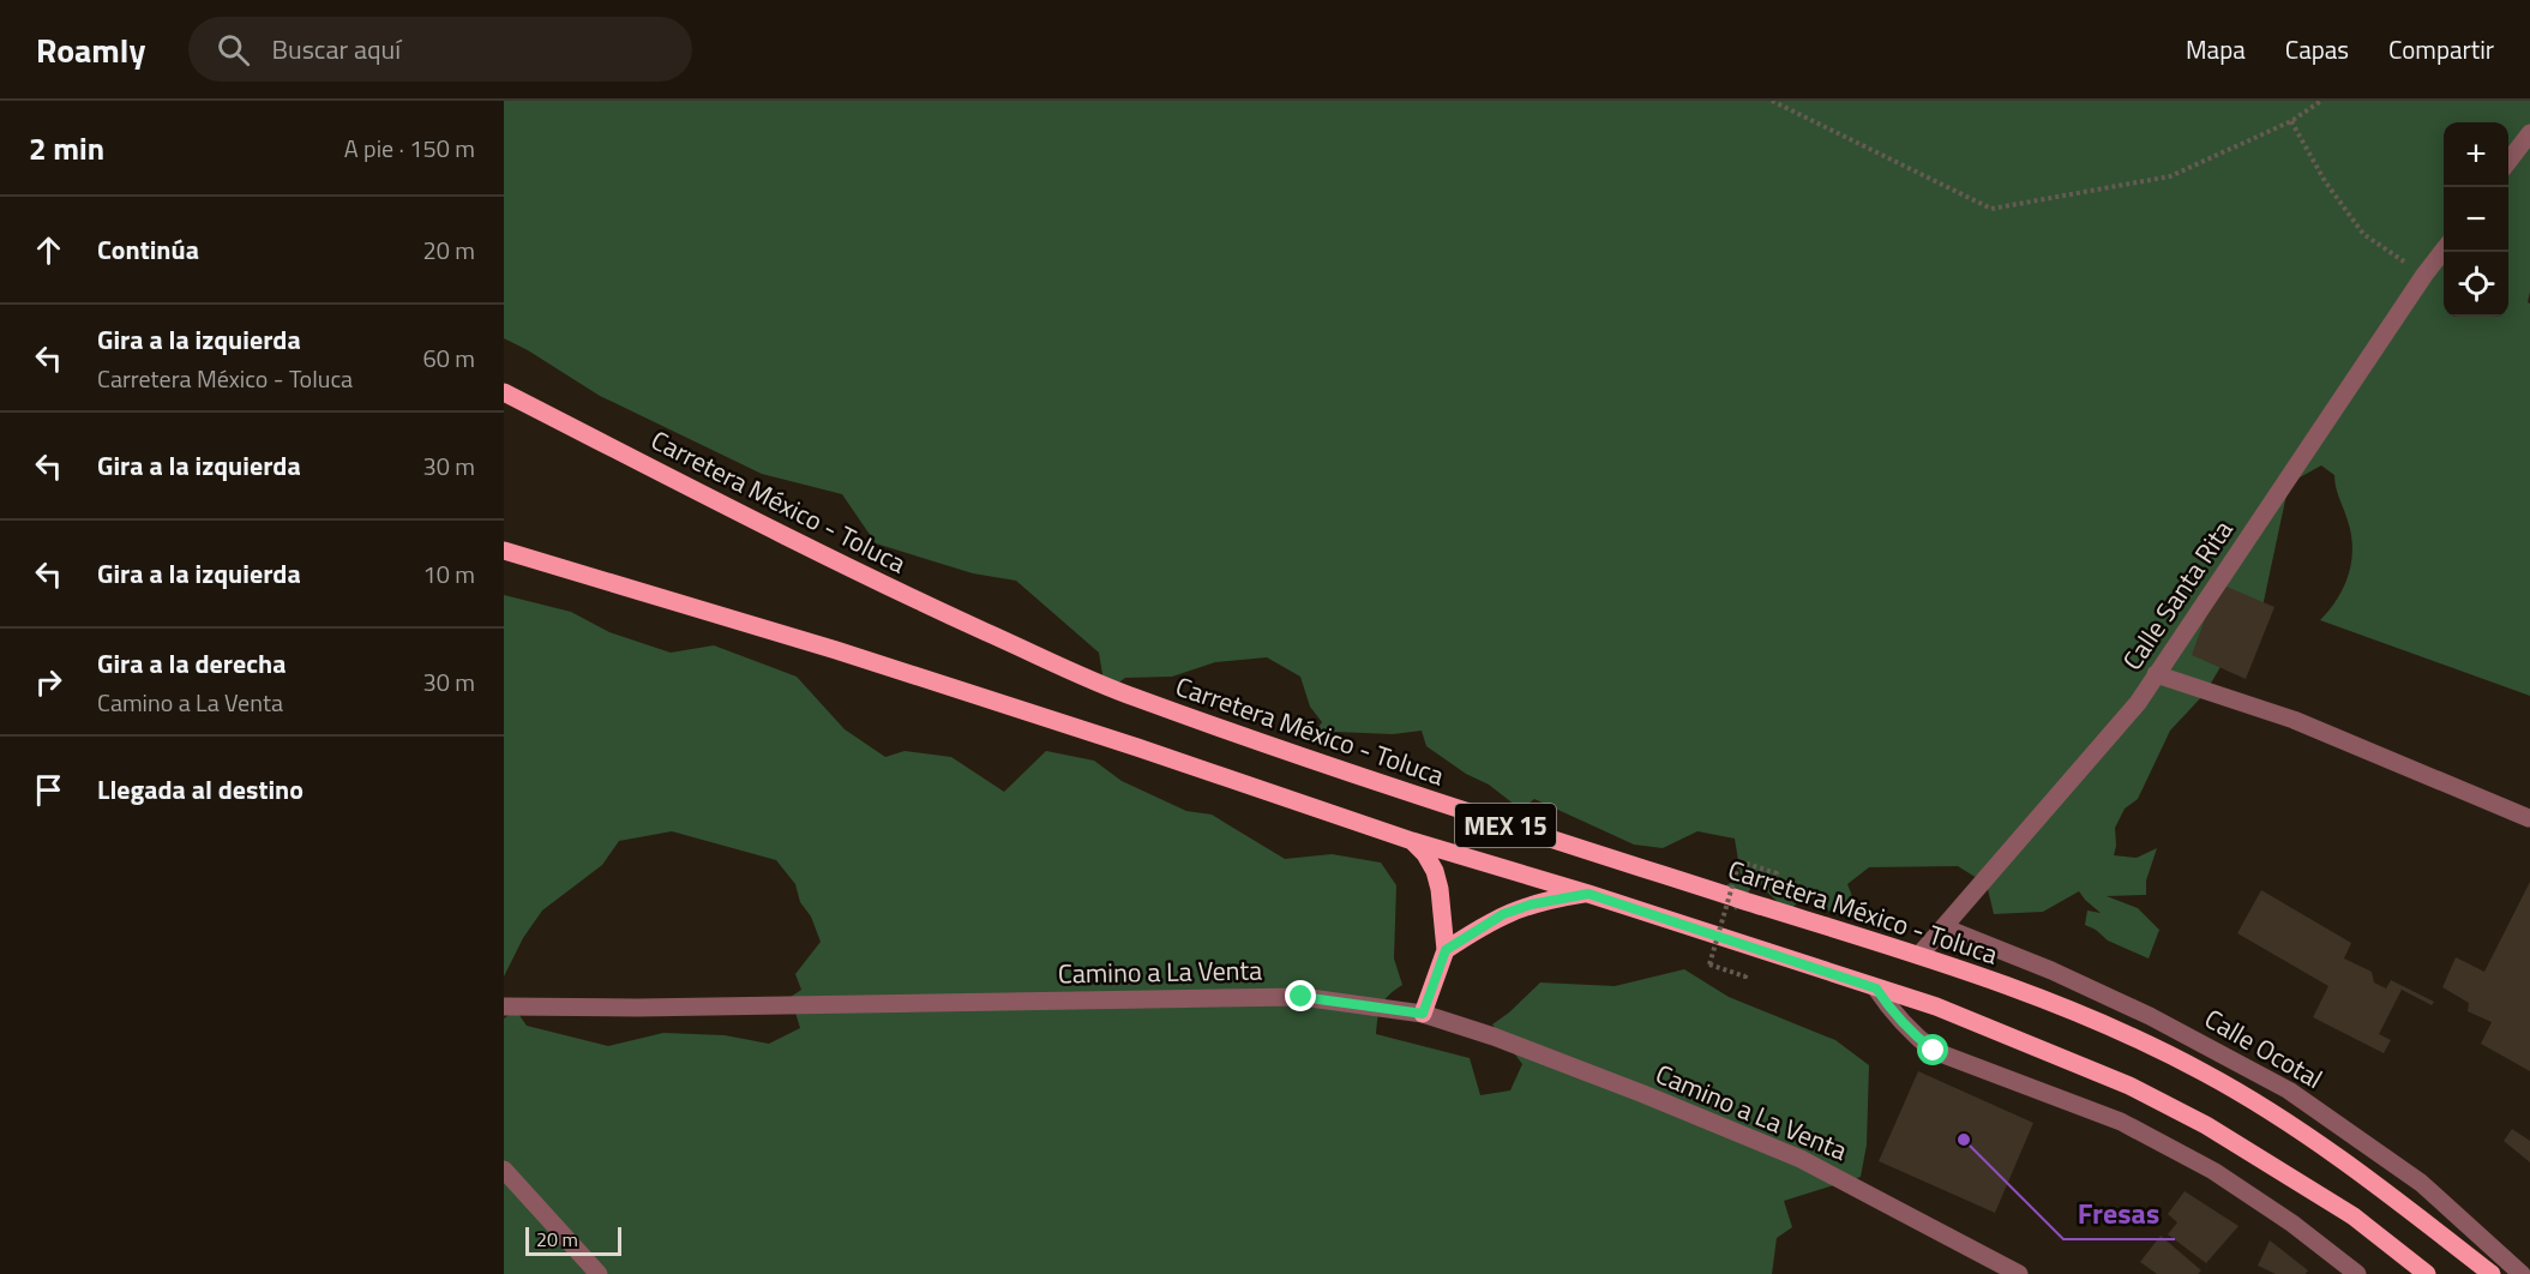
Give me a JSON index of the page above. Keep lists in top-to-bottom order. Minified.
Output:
{"streets":{"main road":["Carretera México - Toluca","MEX 15"],"street":["Calle Santa Rita","Camino a La Venta","Calle Ocotal"]},"crossings":[["Carretera México - Toluca","Calle Santa Rita"],["Calle Santa Rita","Calle Ocotal"]],"places":["Fresas"],"scale_bar":"20 m","page":{"header":"Roamly","search":"Buscar aquí","nav":["Mapa","Capas","Compartir"],"heading":["2 min","A pie · 150 m"],"map_buttons":["+","−"],"list":[["Continúa","20 m"],["Gira a la izquierda","Carretera México - Toluca","60 m"],["Gira a la izquierda","30 m"],["Gira a la izquierda","10 m"],["Gira a la derecha","Camino a La Venta","30 m"],"Llegada al destino"],"scale":"20 m"}}
